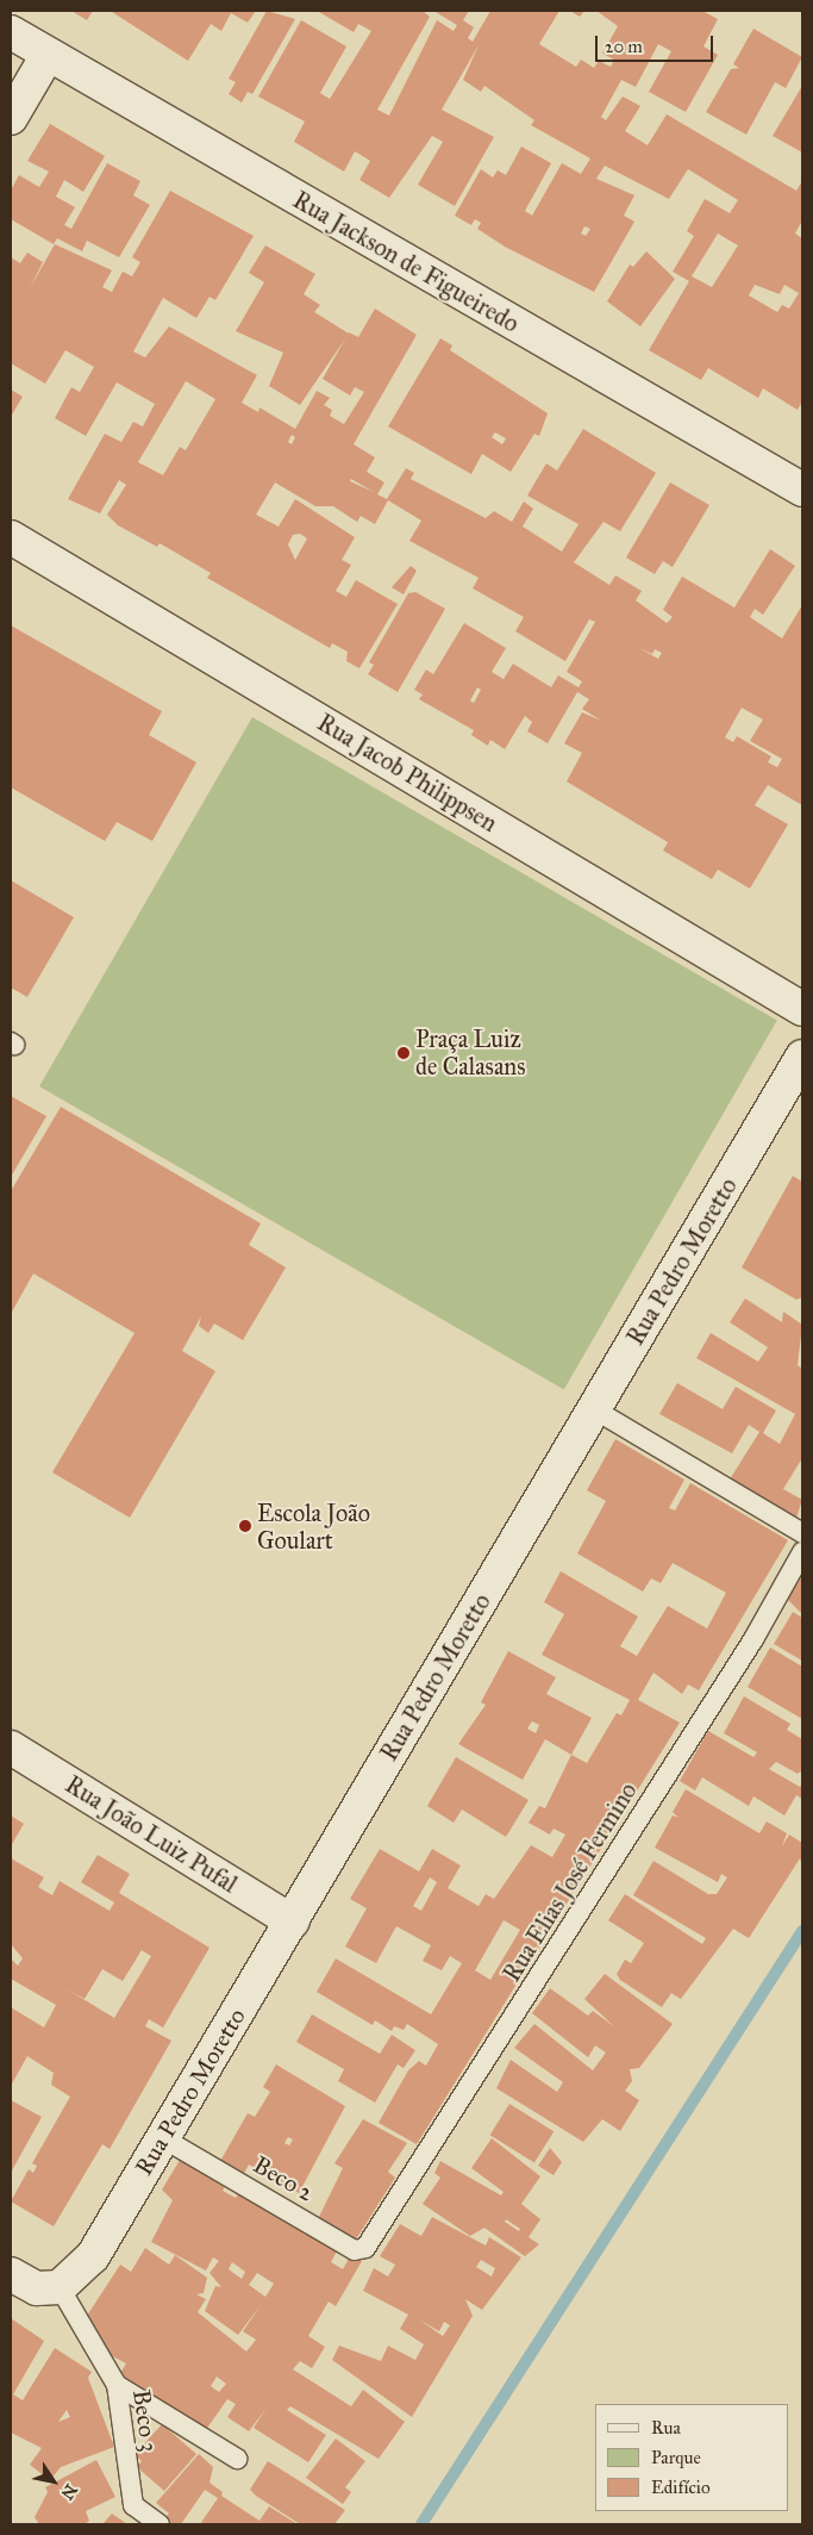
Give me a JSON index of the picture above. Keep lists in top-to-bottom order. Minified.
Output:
{"streets":{"street":["Rua Jackson de Figueiredo","Rua Jacob Philippsen","Rua Pedro Moretto","Rua João Luiz Pufal"],"lane":["Rua Elias José Fermino","Beco 2","Beco 3"]},"crossings":[["Rua Pedro Moretto","Rua João Luiz Pufal"],["Rua Pedro Moretto","Beco 2"],["Rua Pedro Moretto","Beco 3"],["Rua Elias José Fermino","Beco 2"]],"places":["Praça Luiz de Calasans","Escola João Goulart"],"legend":["Rua","Parque","Edifício"],"scale_bar":"20 m","north":"bottom right"}
